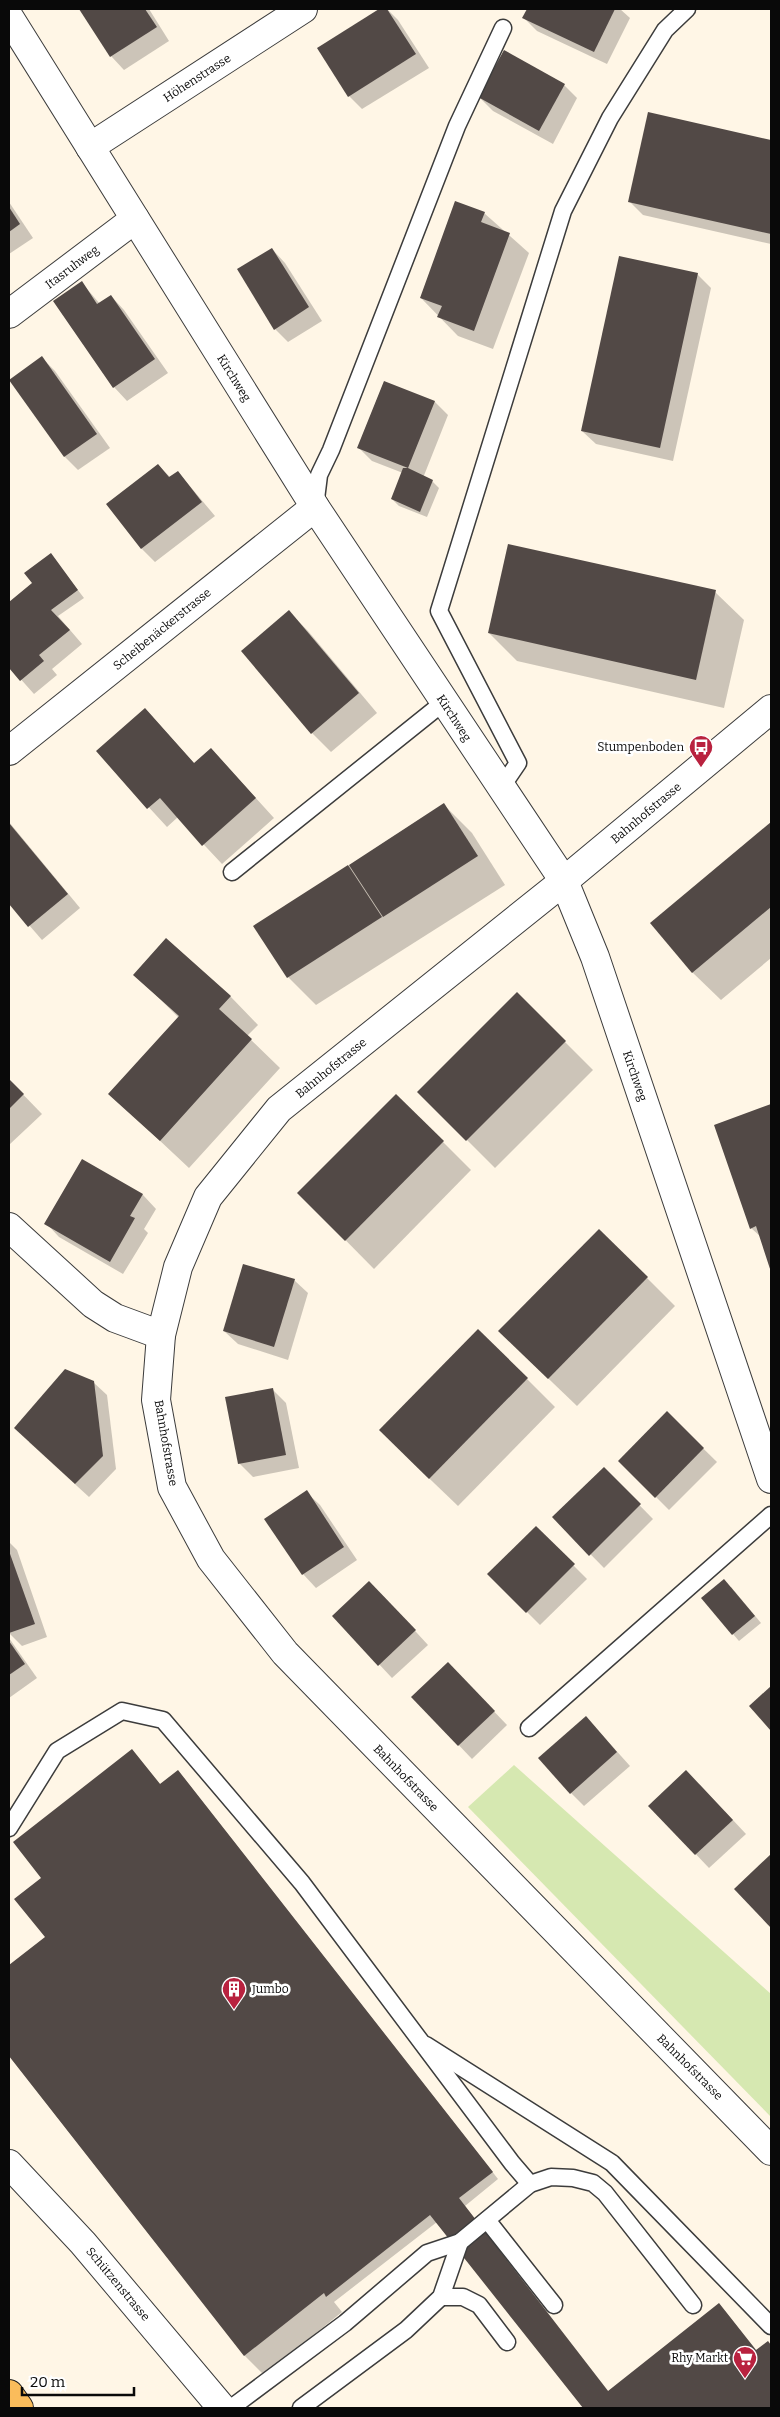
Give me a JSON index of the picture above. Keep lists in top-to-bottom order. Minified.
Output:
{"streets":{"street":["Höhenstrasse","Itasruhweg","Kirchweg","Scheibenäckerstrasse","Bahnhofstrasse","Schützenstrasse"]},"crossings":[["Höhenstrasse","Kirchweg"],["Itasruhweg","Kirchweg"],["Kirchweg","Scheibenäckerstrasse"],["Kirchweg","Bahnhofstrasse"]],"places":{"bus stop":["Stumpenboden"],"building":["Jumbo"],"supermarket":["Rhy Markt"]},"scale_bar":"20 m"}
